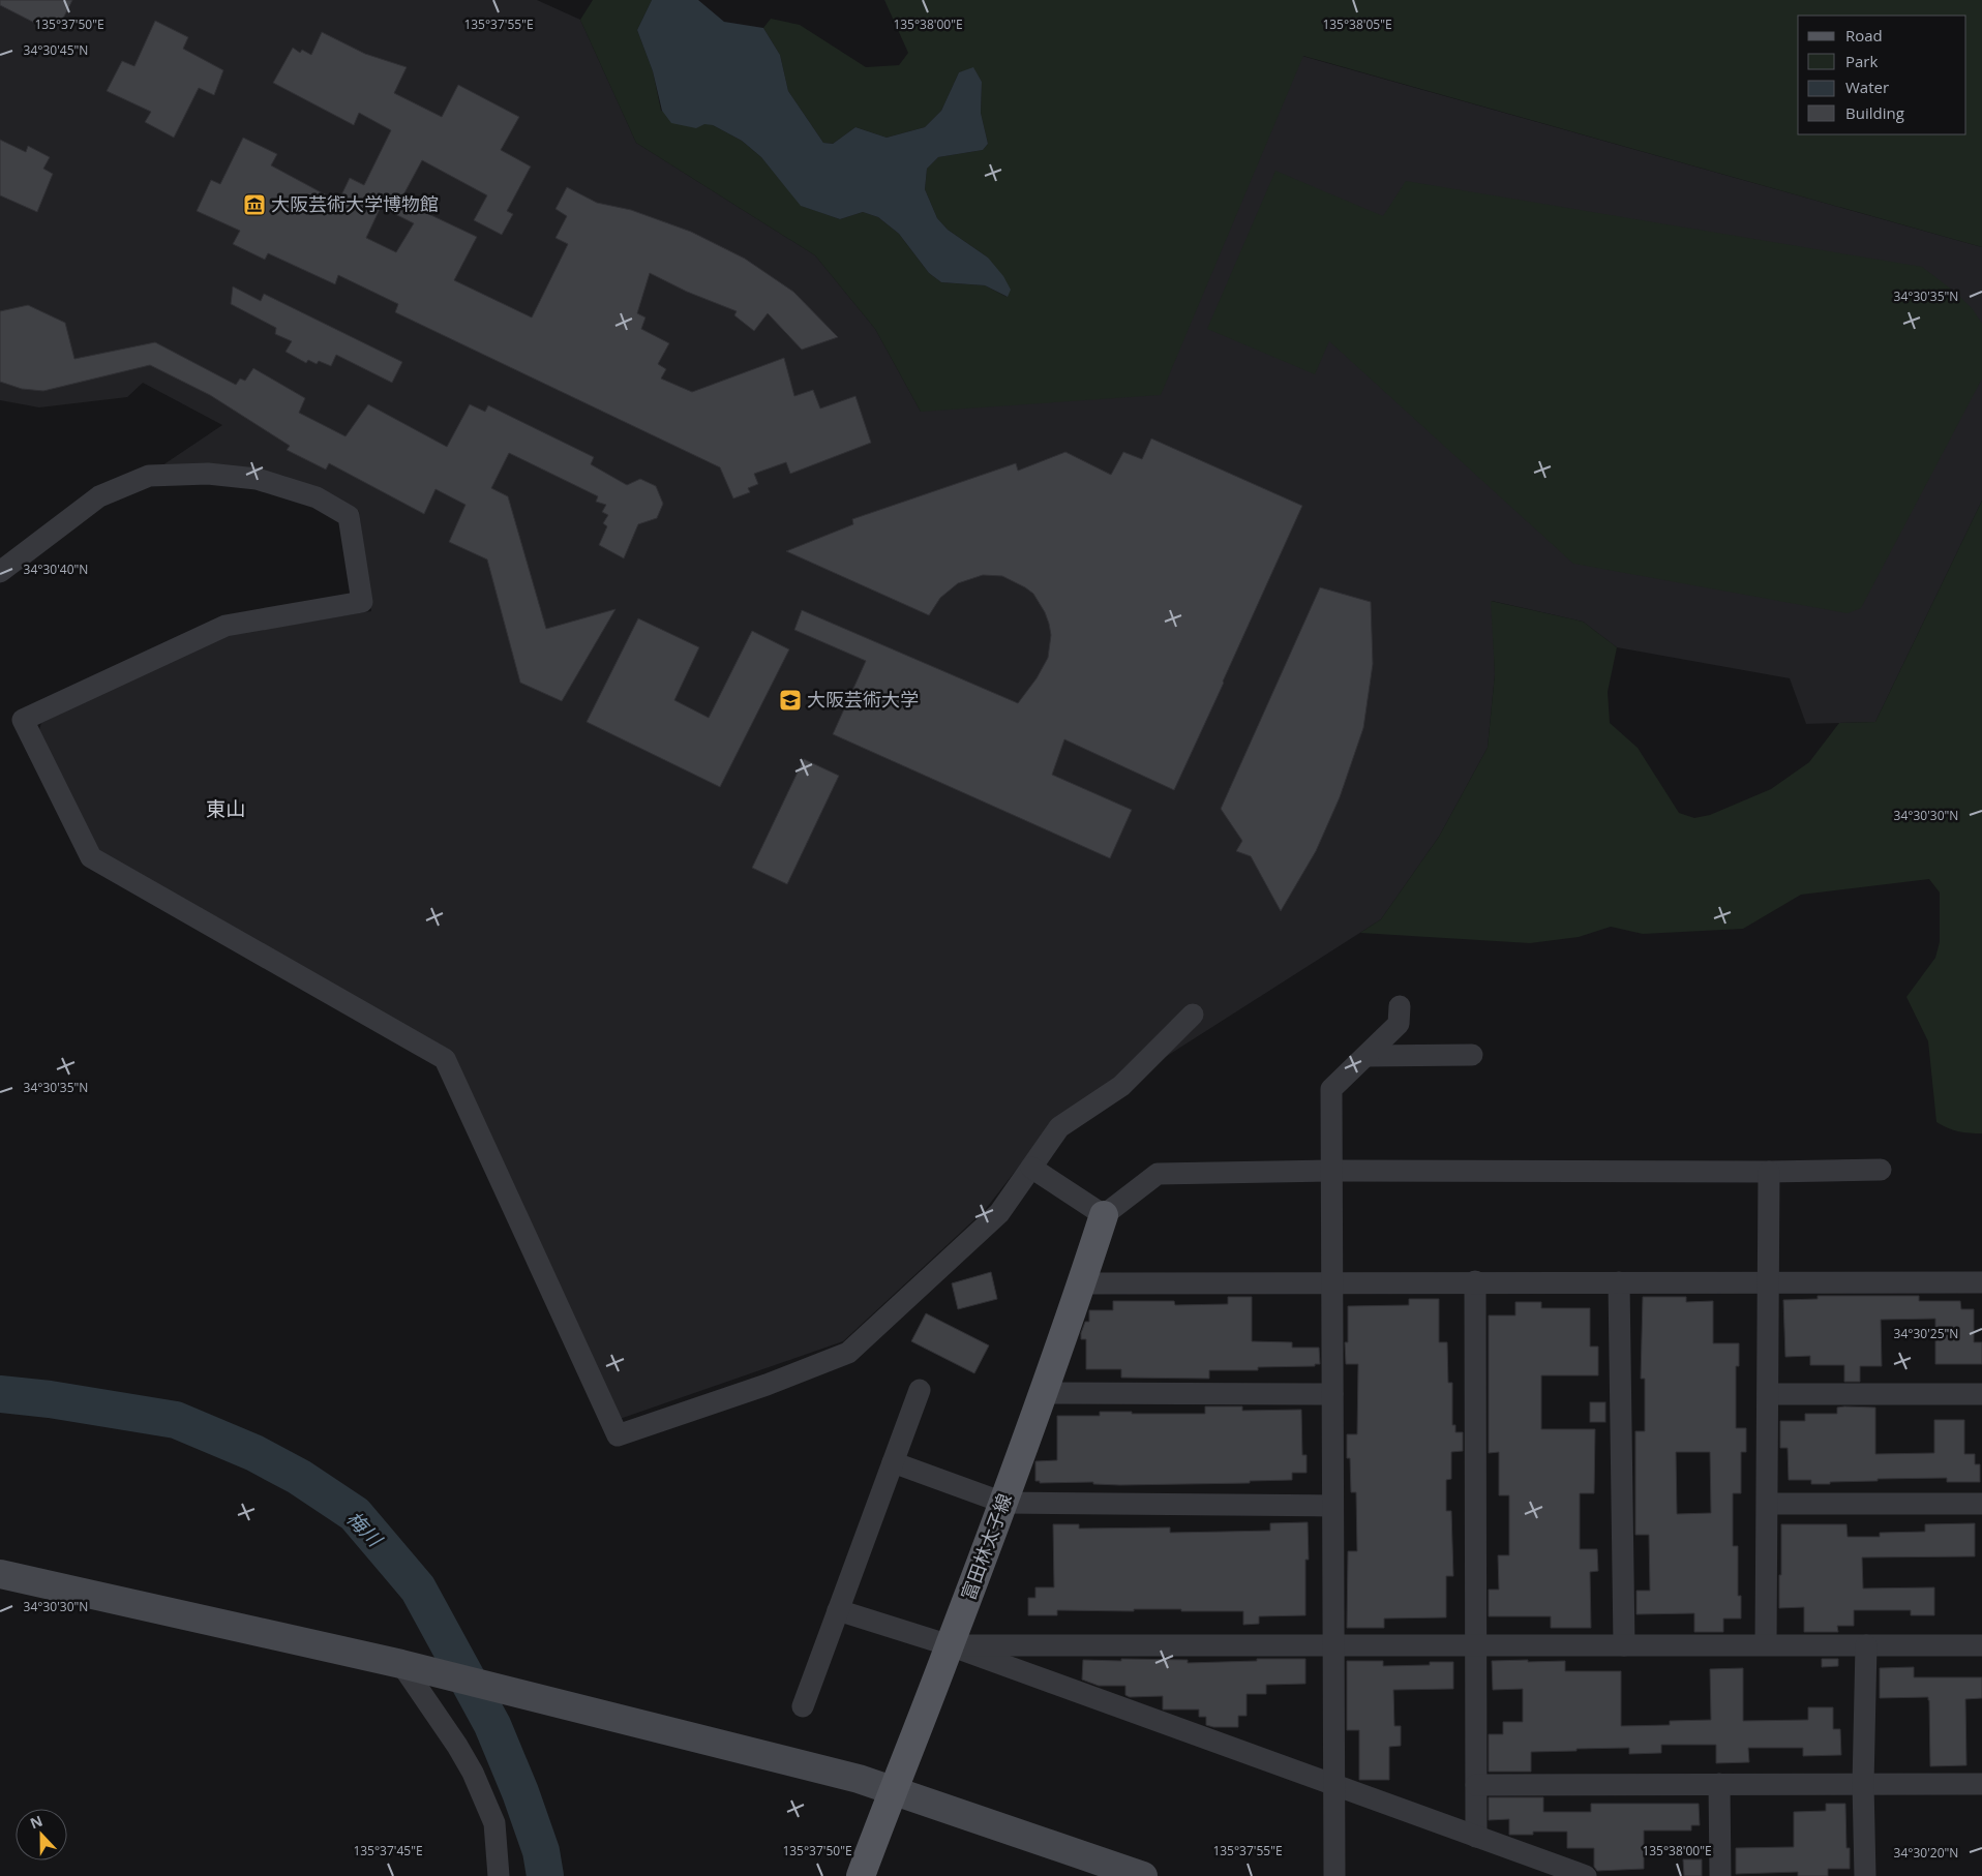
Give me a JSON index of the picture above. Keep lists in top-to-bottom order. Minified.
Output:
{"streets":{"main road":["富田林太子線"]},"districts":["東山"],"water":["梅川"],"places":{"museum":["大阪芸術大学博物館"],"school or university":["大阪芸術大学"]},"legend":["Road","Park","Water","Building"],"north":"top","coordinates":["135°37'50\"E","135°37'55\"E","135°38'00\"E","135°38'05\"E","34°30'45\"N","34°30'35\"N","34°30'40\"N","34°30'30\"N","34°30'25\"N","135°37'45\"E","34°30'20\"N"]}
